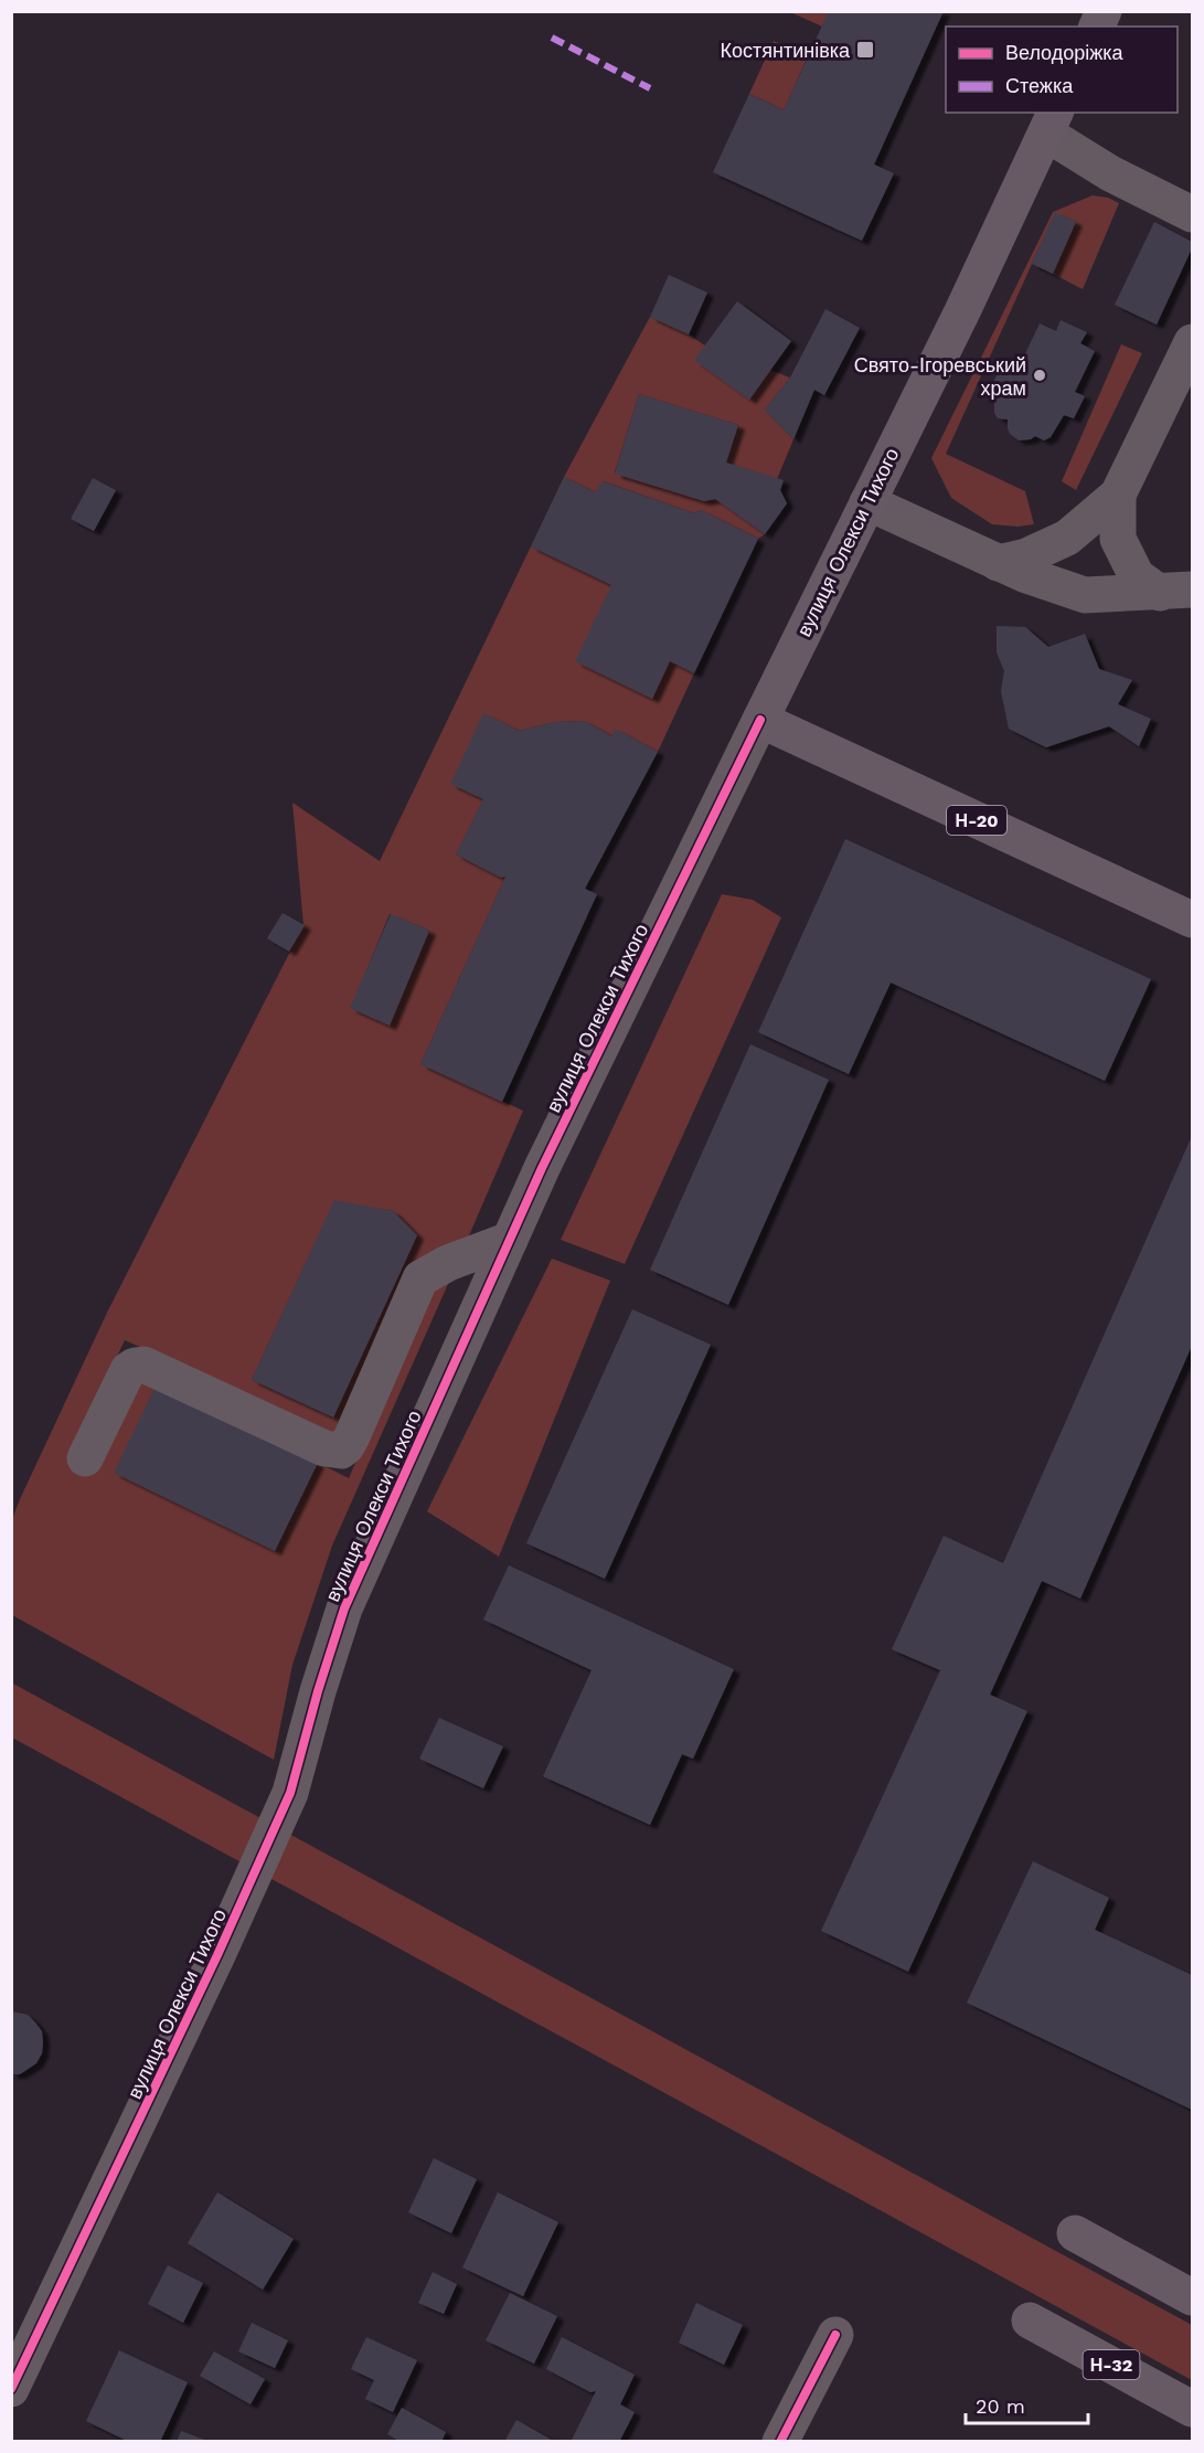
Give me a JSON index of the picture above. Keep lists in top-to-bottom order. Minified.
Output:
{"streets":{"main road":["вулиця Олекси Тихого","Н-20","Н-32"]},"crossings":[["вулиця Олекси Тихого","Н-20"]],"places":{"transit":["Костянтинівка"],"other":["Свято-Ігоревський храм"]},"legend":["Велодоріжка","Стежка"],"scale_bar":"20 m"}
